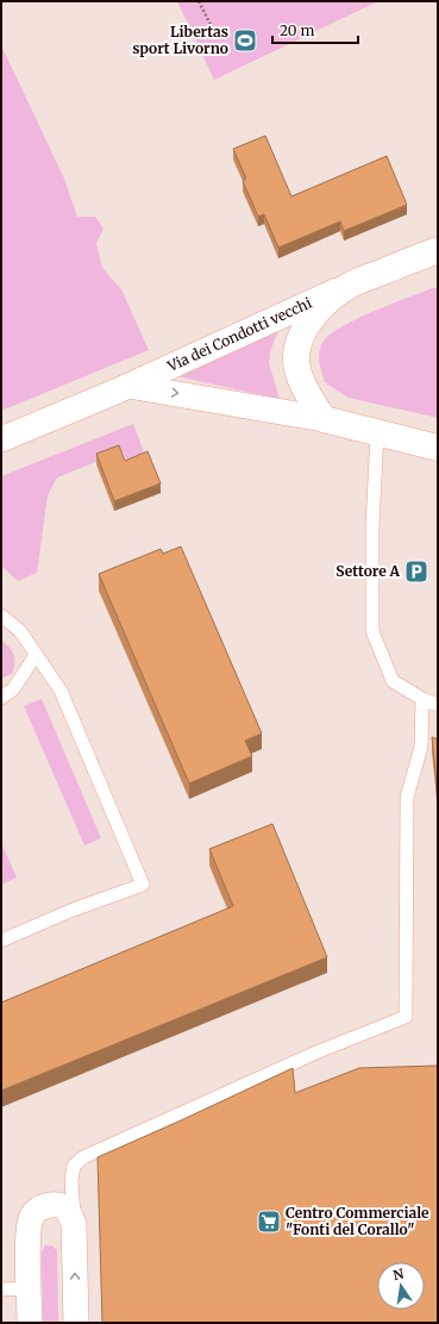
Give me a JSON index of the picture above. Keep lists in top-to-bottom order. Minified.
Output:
{"streets":{"street":["Via dei Condotti vecchi"]},"places":{"sports":["Libertas sport Livorno"],"parking":["Settore A"],"supermarket":["Centro Commerciale \"Fonti del Corallo\""]},"scale_bar":"20 m","north":"top"}
